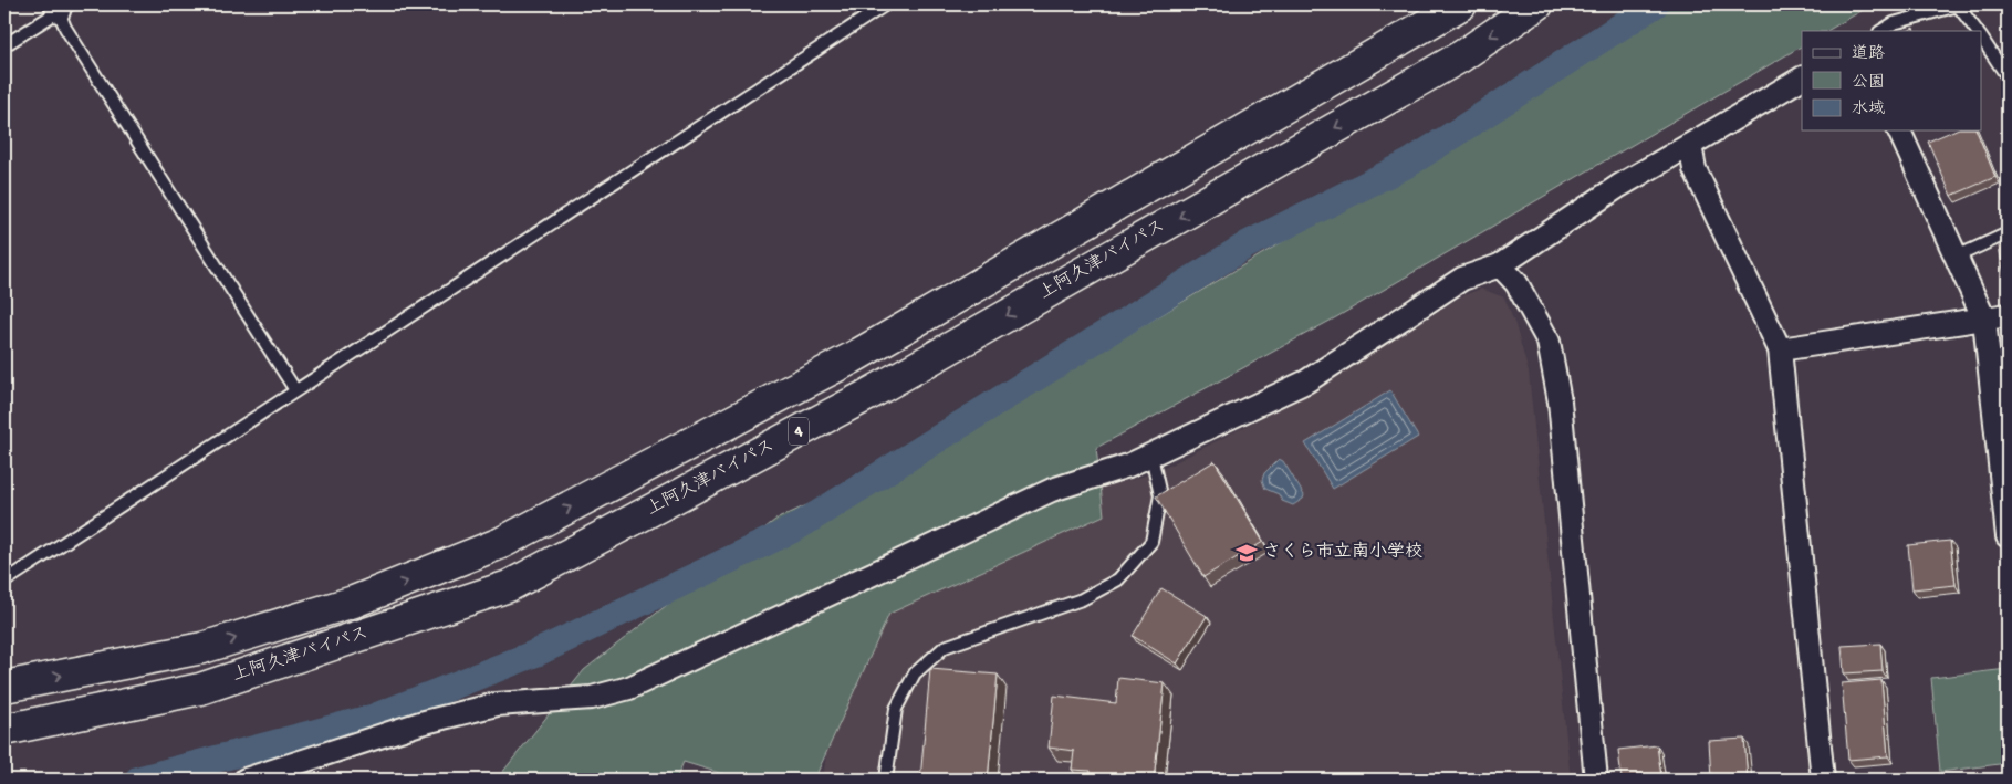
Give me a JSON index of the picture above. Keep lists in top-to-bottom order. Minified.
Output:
{"streets":{"highway":["上阿久津バイパス","4"]},"places":{"school or university":["さくら市立南小学校"]},"legend":["道路","公園","水域"]}
